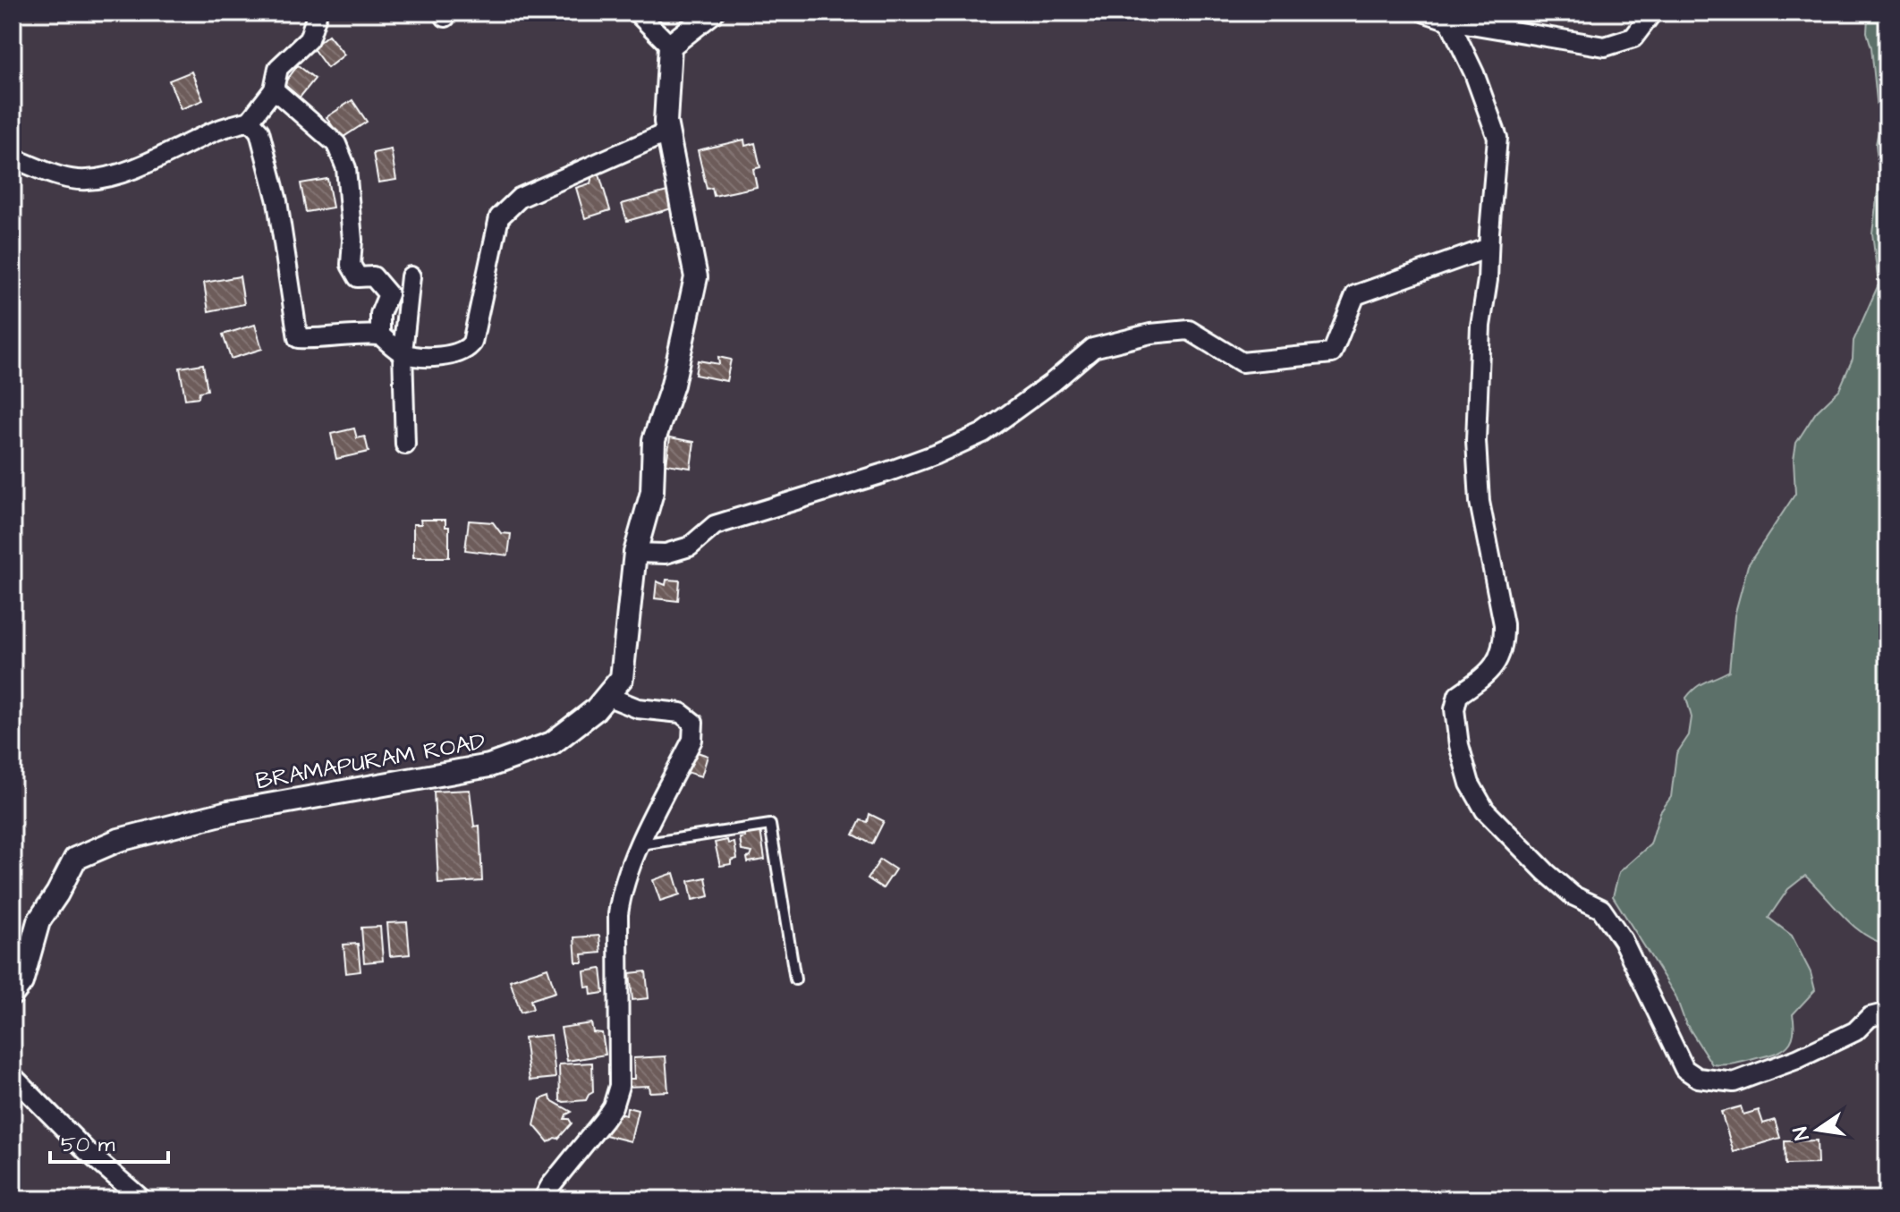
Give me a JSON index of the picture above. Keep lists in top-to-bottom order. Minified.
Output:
{"streets":{"street":["BRAMAPURAM ROAD"]},"scale_bar":"50 m","north":"left"}
